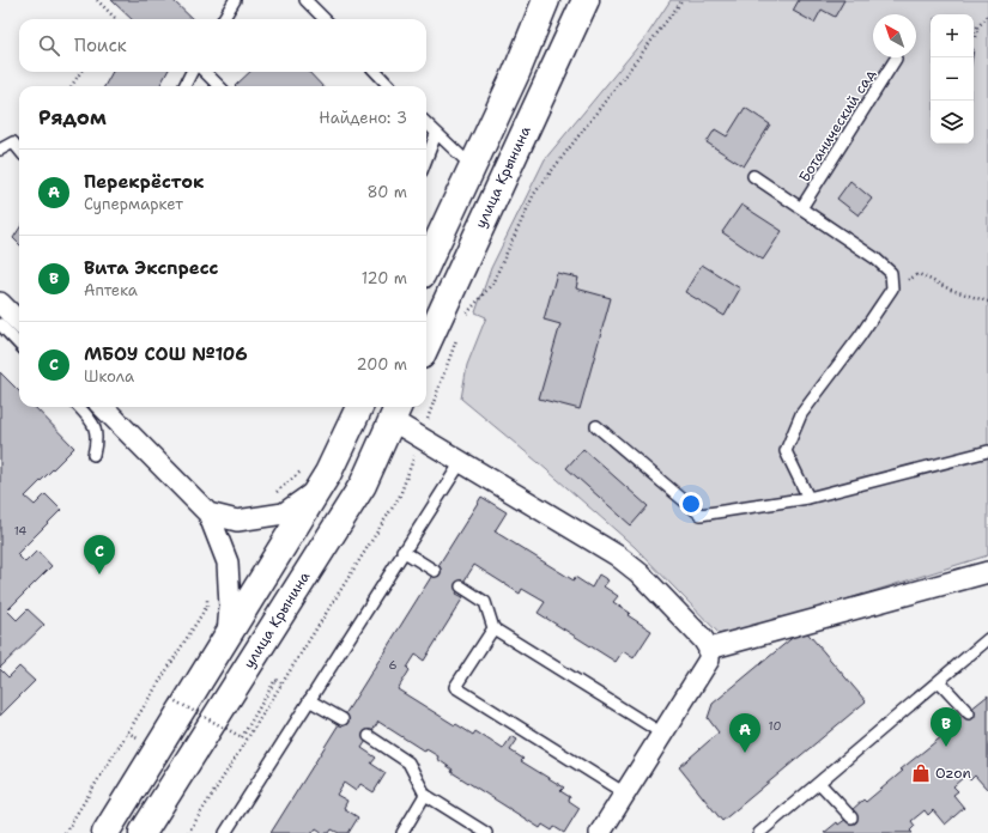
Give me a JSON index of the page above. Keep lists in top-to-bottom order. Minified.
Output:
{"streets":{"main road":["улица Крынина"],"lane":["Ботанический сад"]},"places":{"shop":["Ozon"]},"house_numbers":["14","6","10"],"north":"top left","page":{"map_buttons":["+","−"],"search":"Поиск","heading":["Рядом","Найдено: 3"],"list":[{"mark":"A","name":"Перекрёсток","note":"Супермаркет","value":"80 m"},{"mark":"B","name":"Вита Экспресс","note":"Аптека","value":"120 m"},{"mark":"C","name":"МБОУ СОШ №106","note":"Школа","value":"200 m"}],"pins":["C","B","A"]}}
